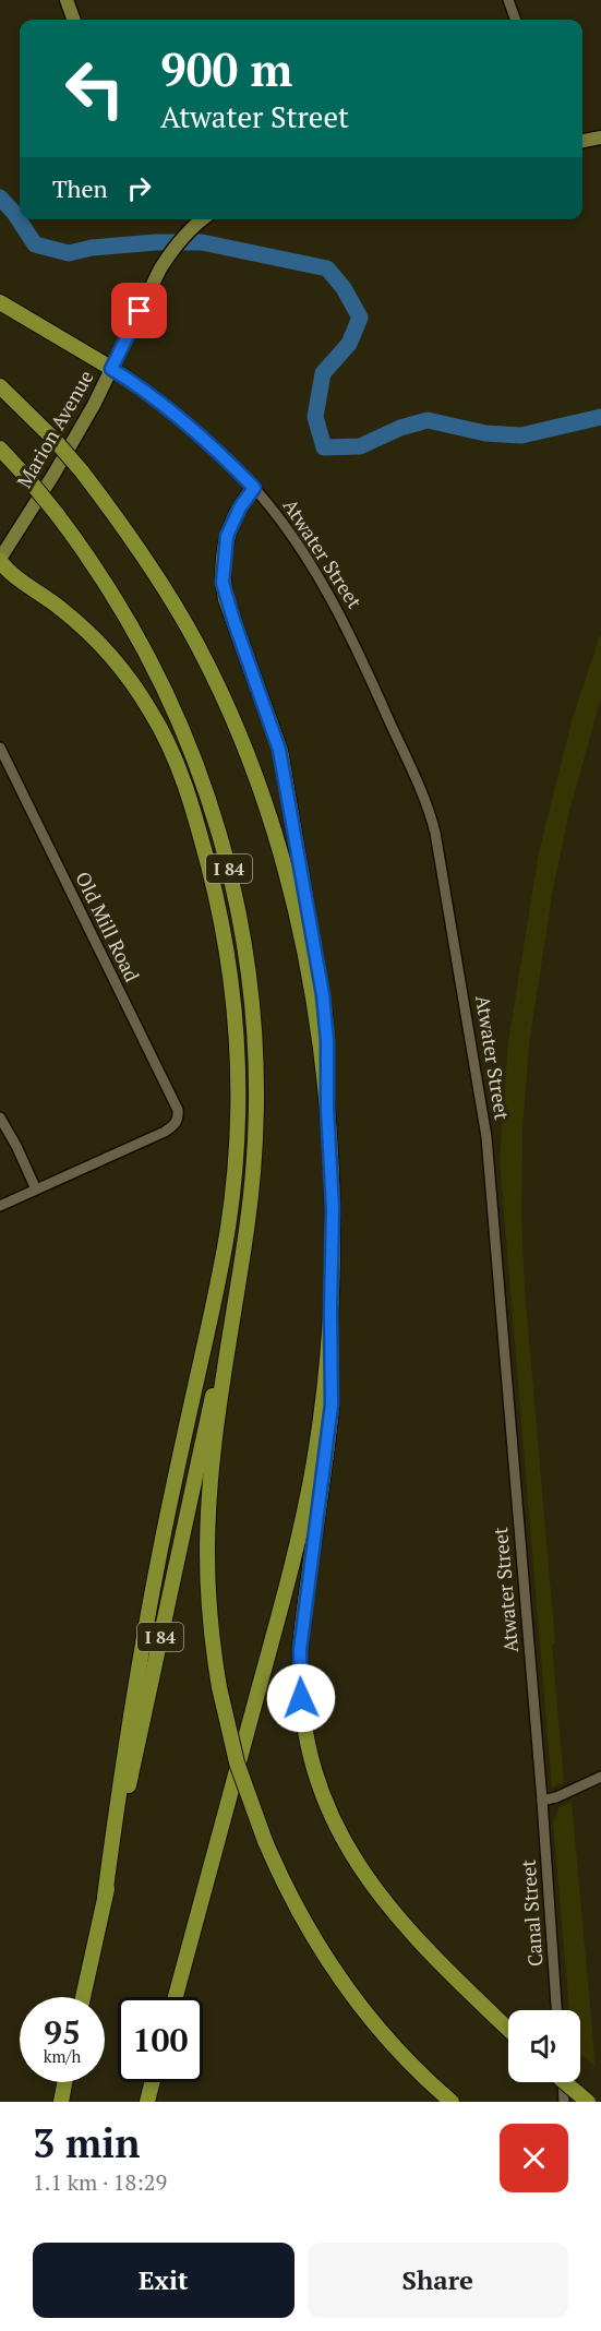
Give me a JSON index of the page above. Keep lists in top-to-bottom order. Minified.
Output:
{"streets":{"highway":["I 84"],"main road":["Marion Avenue","Atwater Street"],"street":["Old Mill Road","Canal Street"]},"crossings":[["Marion Avenue","Atwater Street"],["Atwater Street","Canal Street"]],"page":{"turn":["900 m","Atwater Street"],"then":"Then","speed":"95 km/h","limit":"100","heading":["3 min","1.1 km · 18:29"],"buttons":["Exit","Share"]}}
